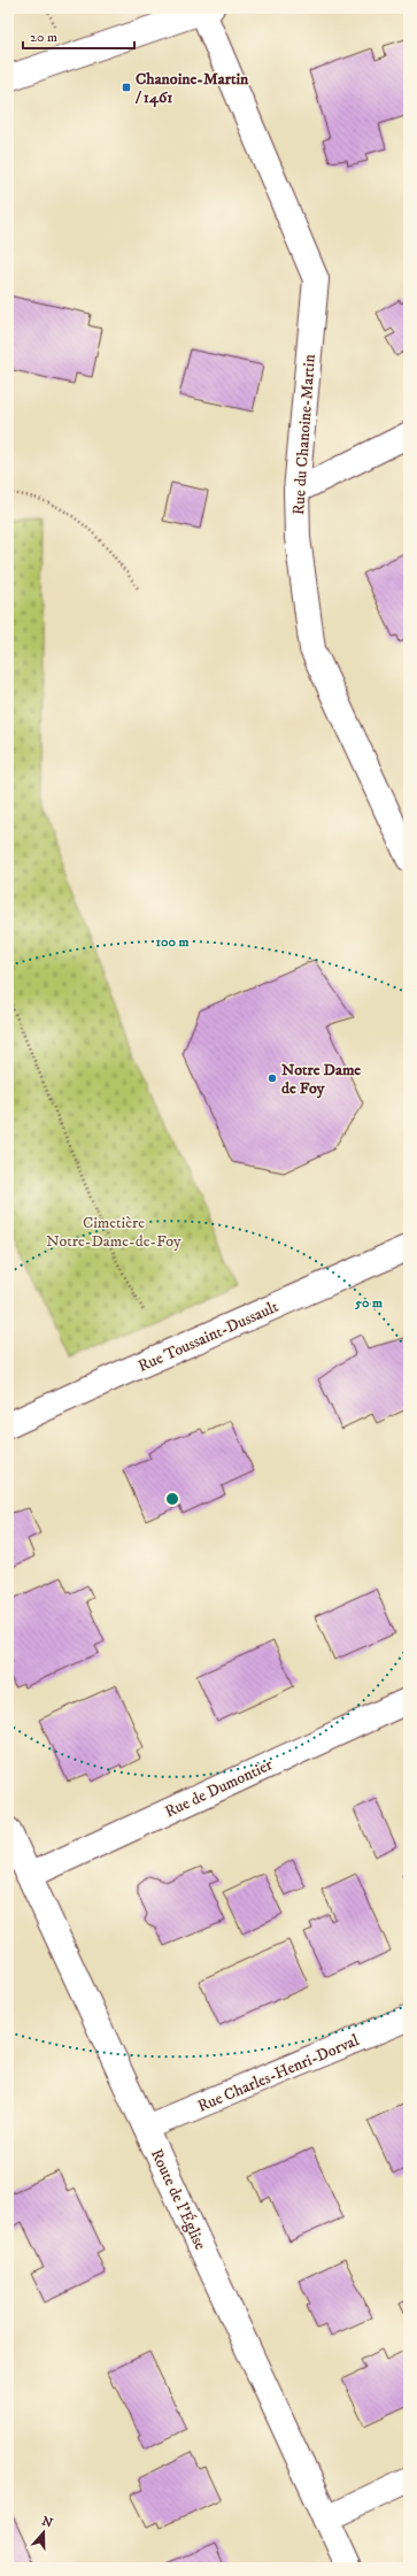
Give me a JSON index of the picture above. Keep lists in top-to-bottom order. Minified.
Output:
{"streets":{"street":["Rue du Chanoine-Martin","Rue Toussaint-Dussault","Rue de Dumontier","Rue Charles-Henri-Dorval","Route de l'Église"]},"crossings":[["Rue de Dumontier","Route de l'Église"],["Rue Charles-Henri-Dorval","Route de l'Église"]],"parks":["Cimetière Notre-Dame-de-Foy"],"places":{"transit":["Chanoine-Martin / 1461"],"other":["Notre Dame de Foy"]},"scale_bar":"20 m","north":"top","rings":["100 m","50 m"]}
